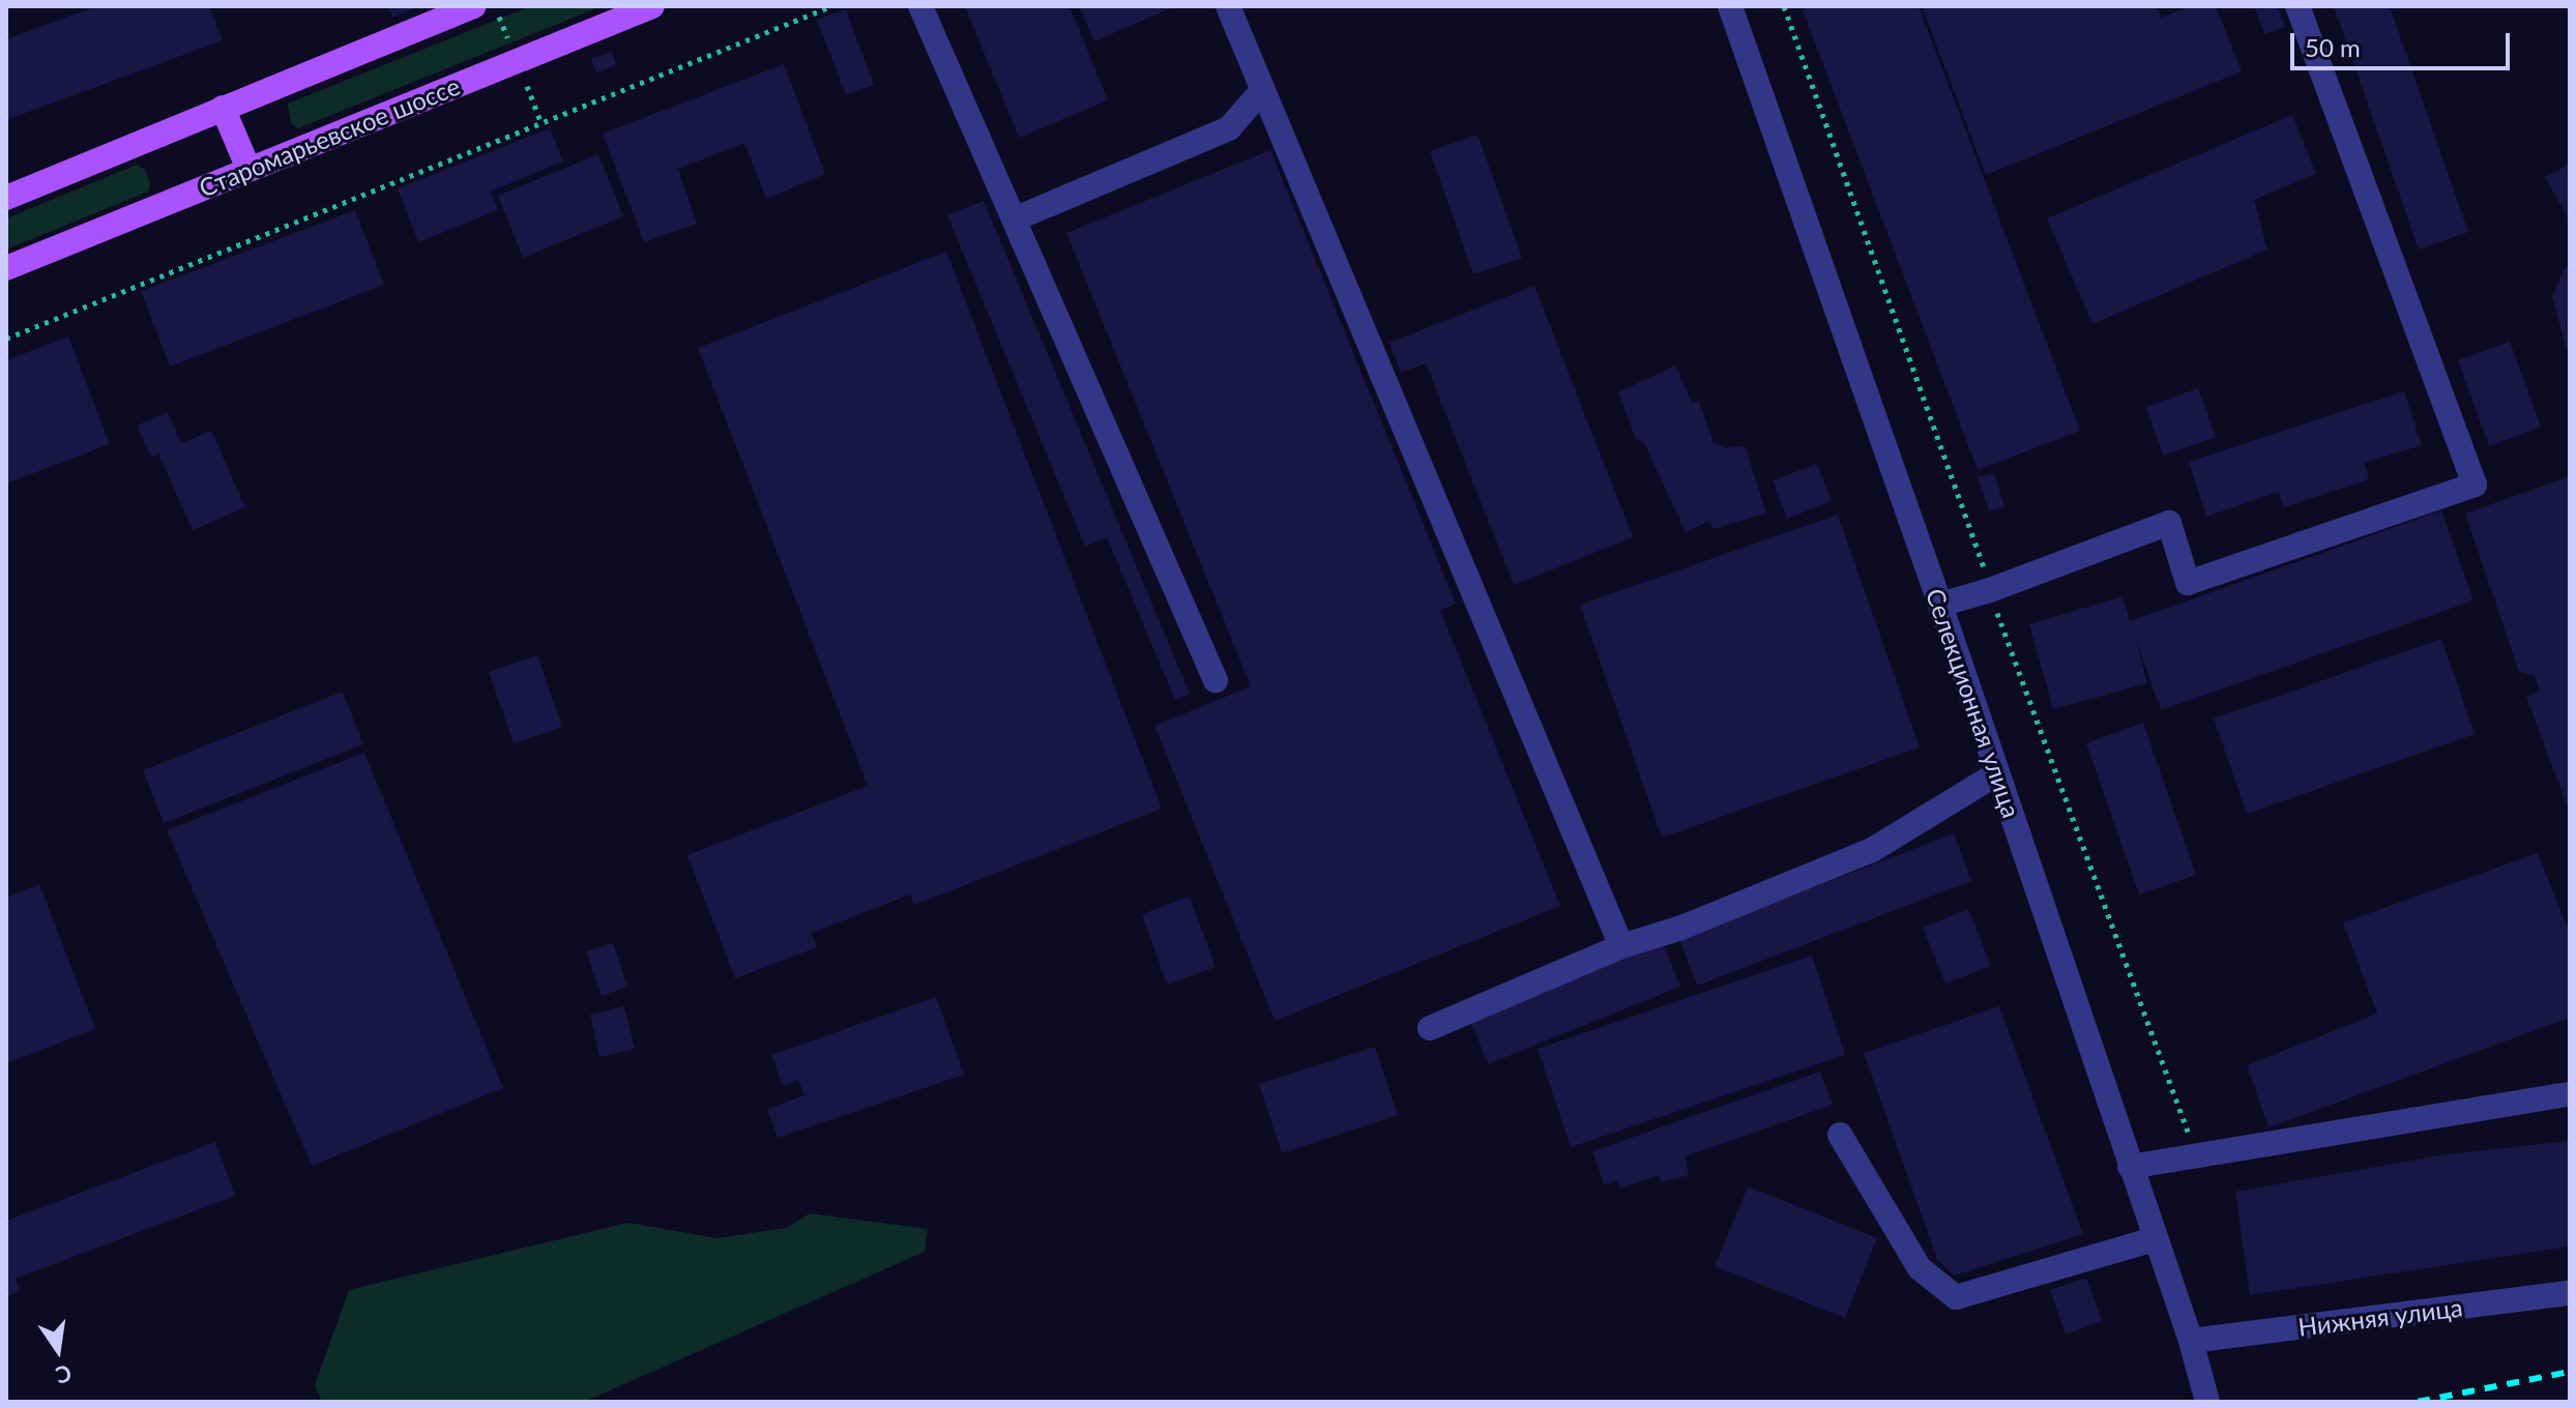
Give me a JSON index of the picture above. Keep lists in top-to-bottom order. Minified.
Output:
{"streets":{"main road":["Старомарьевское шоссе"],"street":["Селекционная улица","Нижняя улица"]},"crossings":[["Селекционная улица","Нижняя улица"]],"scale_bar":"50 m","north":"bottom"}
